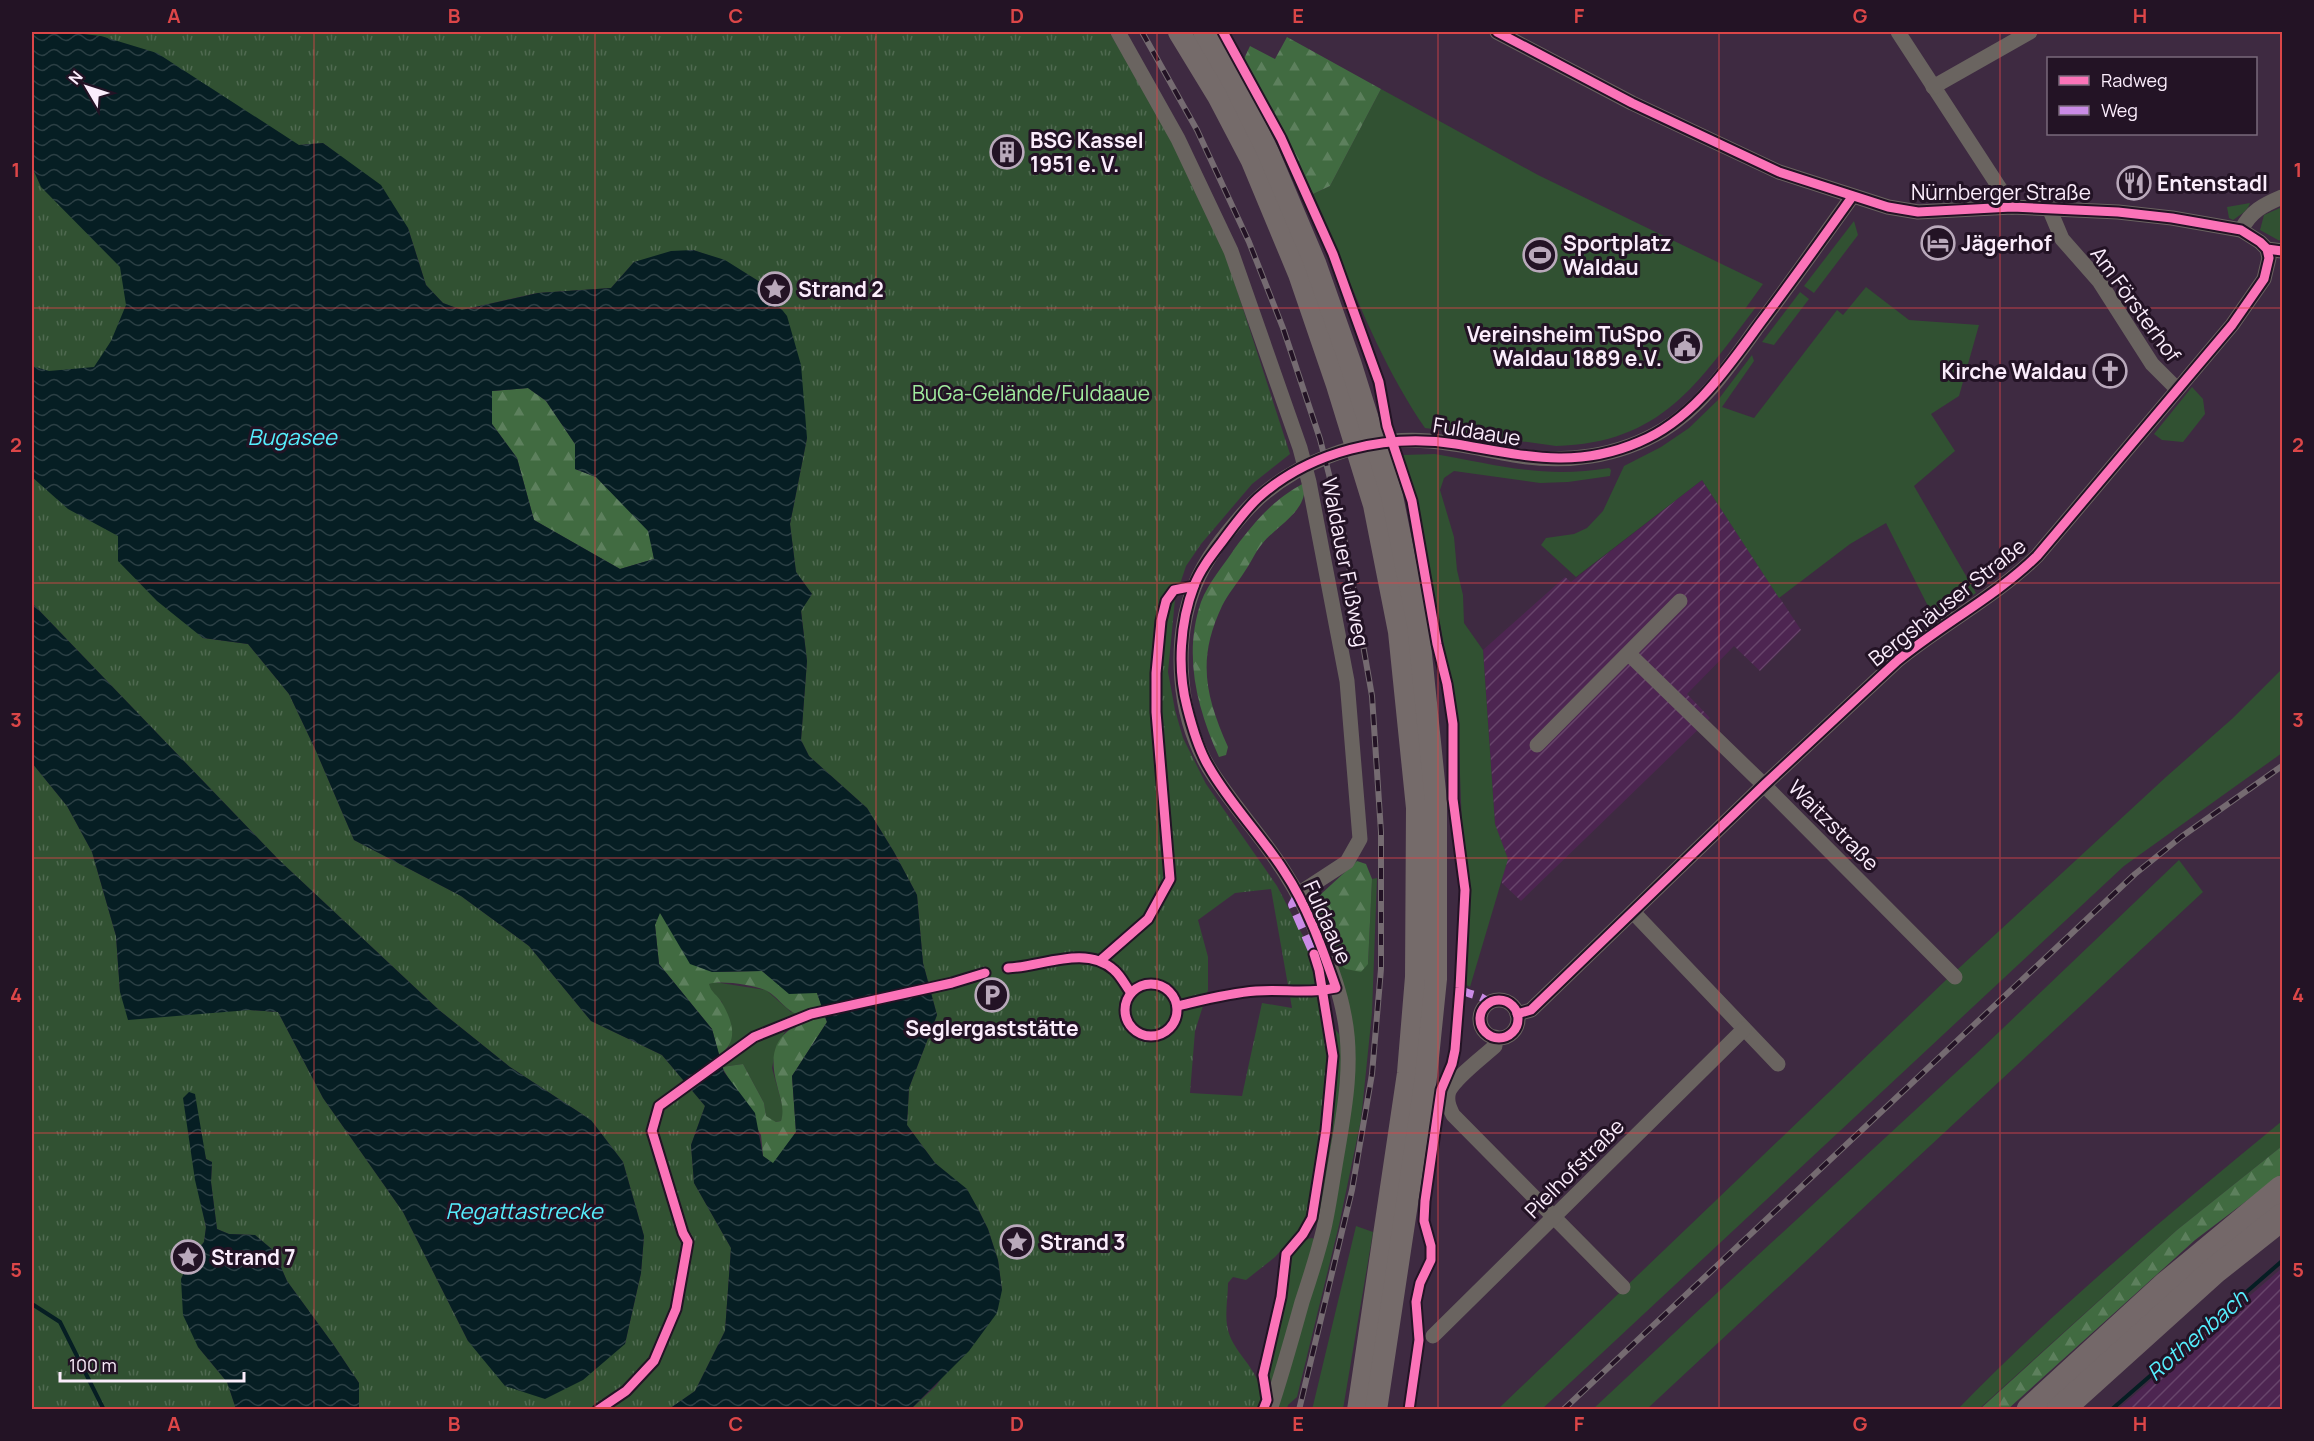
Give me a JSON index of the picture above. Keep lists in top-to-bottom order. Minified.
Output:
{"streets":{"street":["Nürnberger Straße","Am Försterhof","Fuldaaue","Waldauer Fußweg","Bergshäuser Straße","Waitzstraße","Pielhofstraße"]},"crossings":[["Nürnberger Straße","Am Försterhof"],["Nürnberger Straße","Fuldaaue"],["Nürnberger Straße","Bergshäuser Straße"],["Am Försterhof","Bergshäuser Straße"],["Fuldaaue","Waldauer Fußweg"],["Bergshäuser Straße","Waitzstraße"]],"water":["Bugasee","Regattastrecke","Rothenbach"],"parks":["BuGa-Gelände/Fuldaaue"],"places":{"building":["BSG Kassel 1951 e. V."],"restaurant":["Entenstadl"],"hotel":["Jägerhof"],"sports":["Sportplatz Waldau"],"place":["Strand 2","Strand 3","Strand 7"],"public building":["Vereinsheim TuSpo Waldau 1889 e.V."],"church":["Kirche Waldau"],"parking":["Seglergaststätte"]},"legend":["Radweg","Weg"],"scale_bar":"100 m","north":"top left","grid":{"columns":["A","B","C","D","E","F","G","H"],"rows":["1","2","3","4","5"]}}
